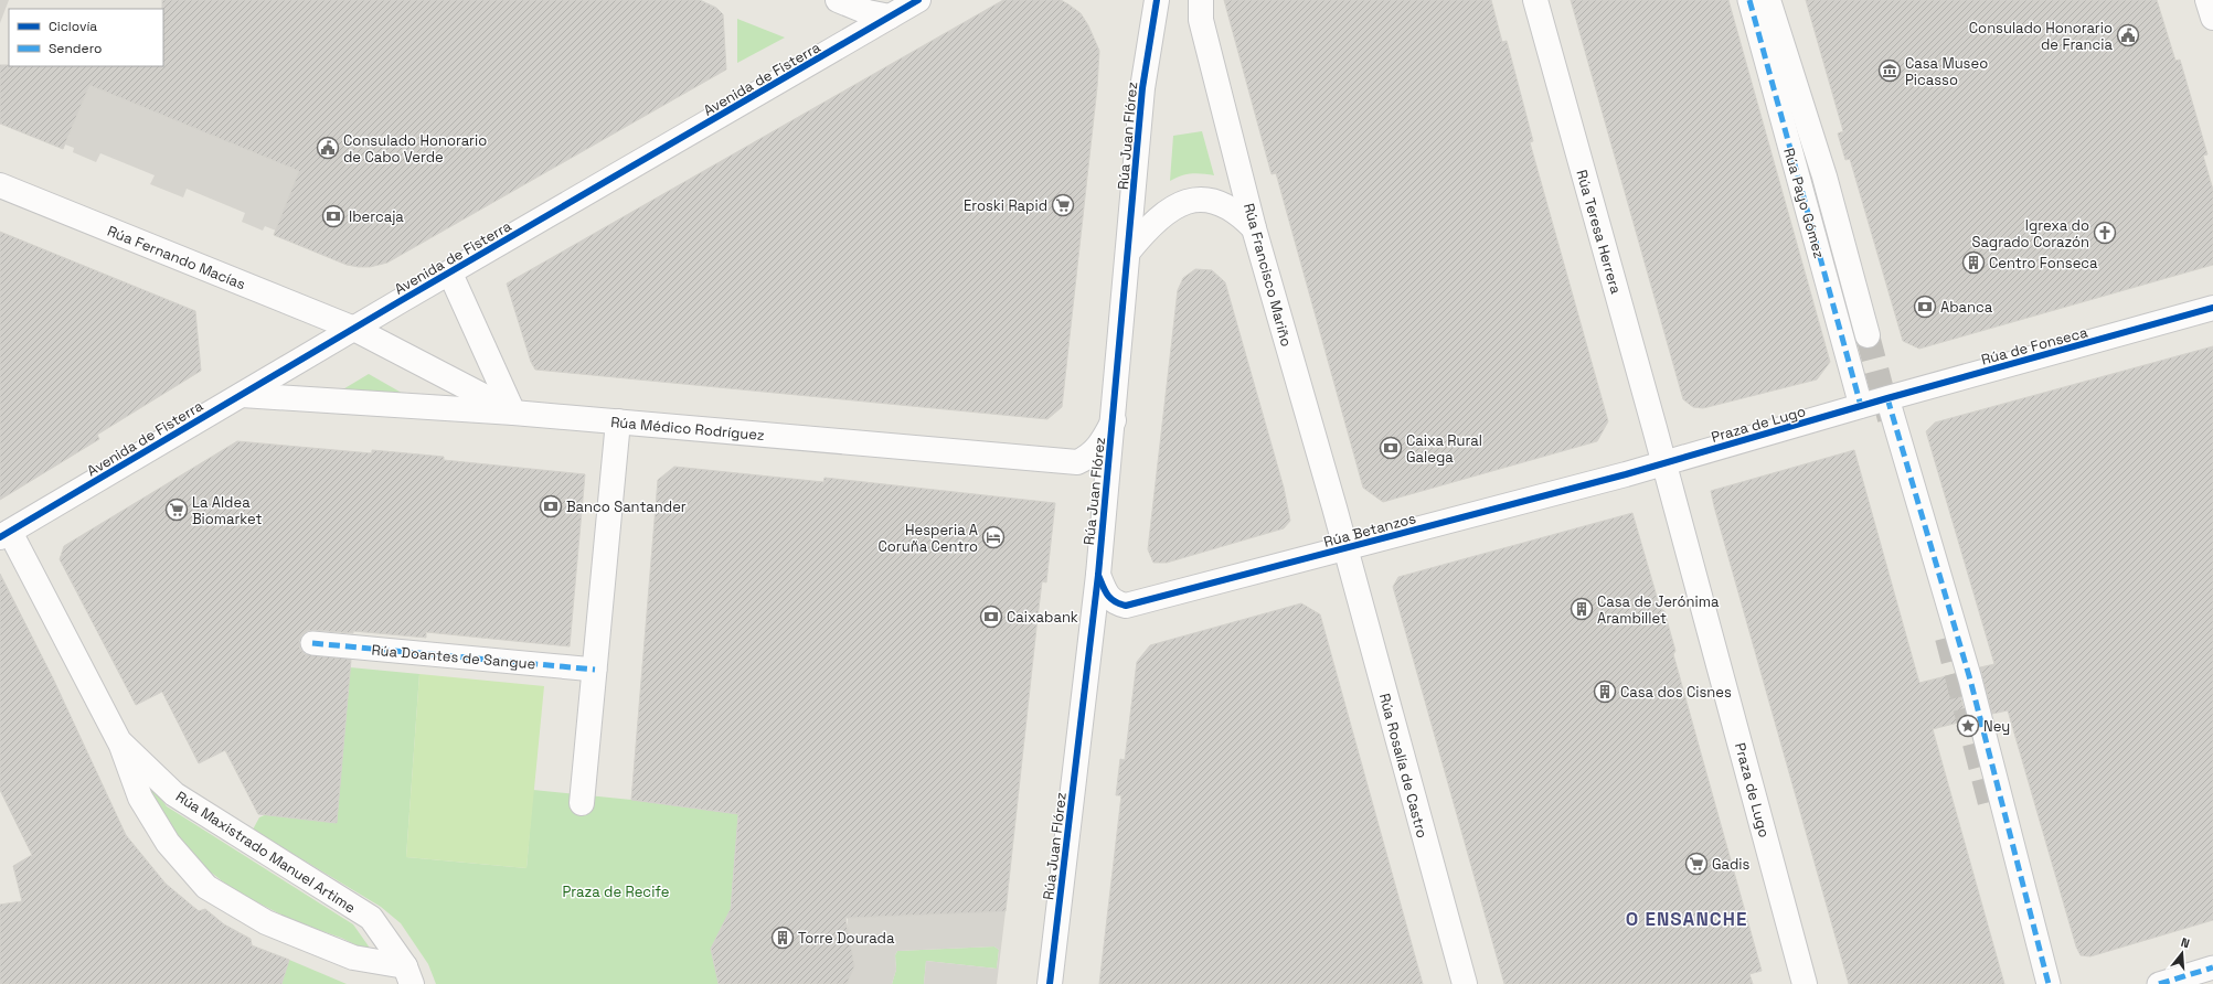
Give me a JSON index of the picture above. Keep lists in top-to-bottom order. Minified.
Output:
{"streets":{"street":["Avenida de Fisterra","Rúa Juan Flórez","Rúa Payo Gómez","Rúa Teresa Herrera","Rúa Fernando Macías","Rúa Francisco Mariño","Rúa de Fonseca","Praza de Lugo","Rúa Médico Rodríguez","Rúa Betanzos","Rúa Doantes de Sangue","Rúa Rosalía de Castro","Rúa Maxistrado Manuel Artime"]},"crossings":[["Avenida de Fisterra","Rúa Fernando Macías"],["Avenida de Fisterra","Rúa Médico Rodríguez"],["Avenida de Fisterra","Rúa Maxistrado Manuel Artime"],["Rúa Juan Flórez","Rúa Médico Rodríguez"],["Rúa Juan Flórez","Rúa Betanzos"],["Rúa Payo Gómez","Rúa de Fonseca"],["Rúa Payo Gómez","Praza de Lugo"],["Rúa Teresa Herrera","Praza de Lugo"],["Rúa Teresa Herrera","Rúa Betanzos"],["Rúa Fernando Macías","Rúa Médico Rodríguez"],["Rúa Francisco Mariño","Rúa Betanzos"],["Rúa Francisco Mariño","Rúa Rosalía de Castro"],["Rúa de Fonseca","Praza de Lugo"],["Praza de Lugo","Rúa Betanzos"],["Rúa Betanzos","Rúa Rosalía de Castro"]],"districts":["O ENSANCHE"],"parks":["Praza de Recife"],"places":{"public building":["Consulado Honorario de Francia","Consulado Honorario de Cabo Verde"],"museum":["Casa Museo Picasso"],"supermarket":["Eroski Rapid","La Aldea Biomarket","Gadis"],"bank":["Ibercaja","Abanca","Caixa Rural Galega","Banco Santander","Caixabank"],"church":["Igrexa do Sagrado Corazón"],"building":["Centro Fonseca","Casa de Jerónima Arambillet","Casa dos Cisnes","Torre Dourada"],"hotel":["Hesperia A Coruña Centro"],"place":["Ney"]},"legend":["Ciclovía","Sendero"],"north":"top"}
